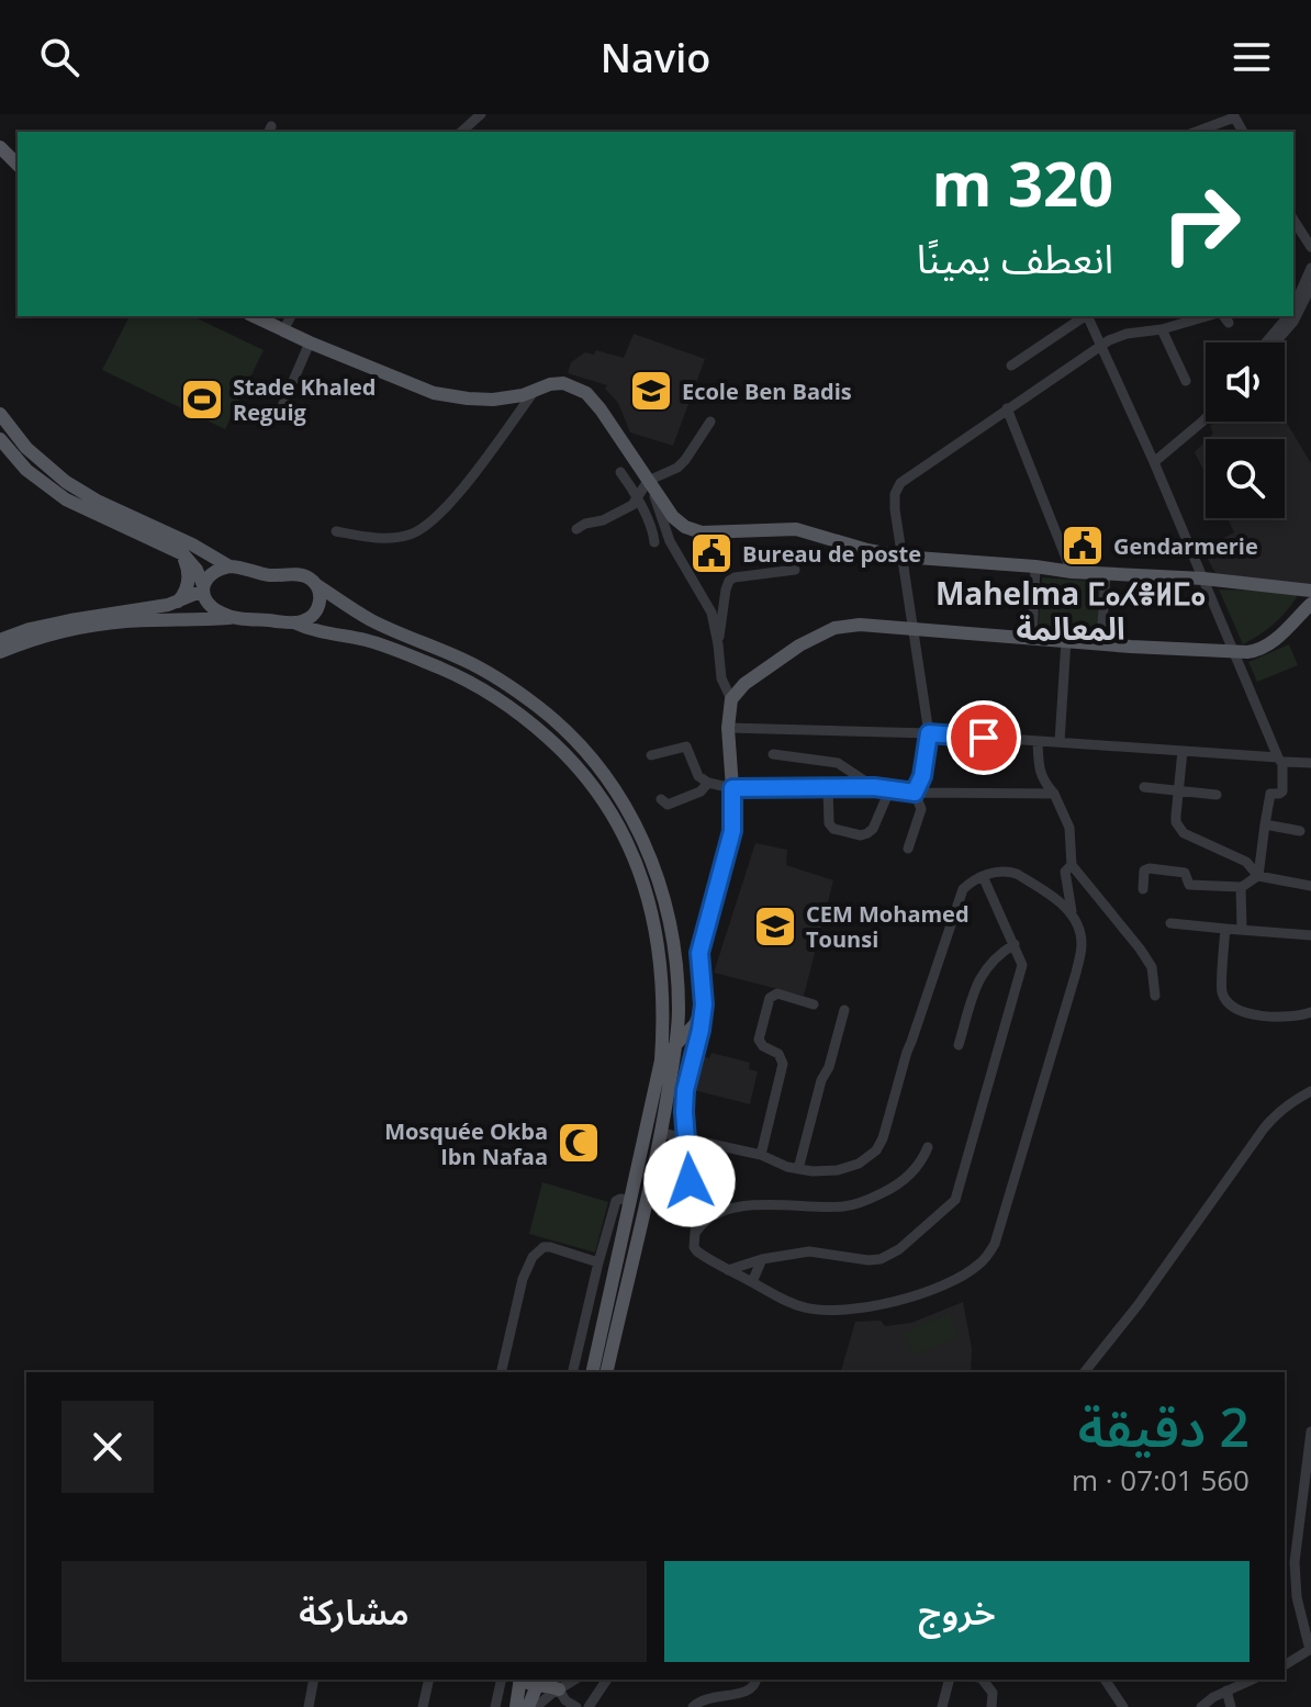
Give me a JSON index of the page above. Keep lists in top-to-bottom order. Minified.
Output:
{"districts":["Mahelma ⵎⴰⵃⴻⵍⵎⴰ المعالمة"],"places":{"school or university":["Ecole Ben Badis","CEM Mohamed Tounsi"],"sports":["Stade Khaled Reguig"],"public building":["Gendarmerie","Bureau de poste"],"mosque":["Mosquée Okba Ibn Nafaa"]},"page":{"header":"Navio","turn":["320 m","انعطف يمينًا"],"heading":["2 دقيقة","560 m · 07:01"],"buttons":["خروج","مشاركة"]}}
